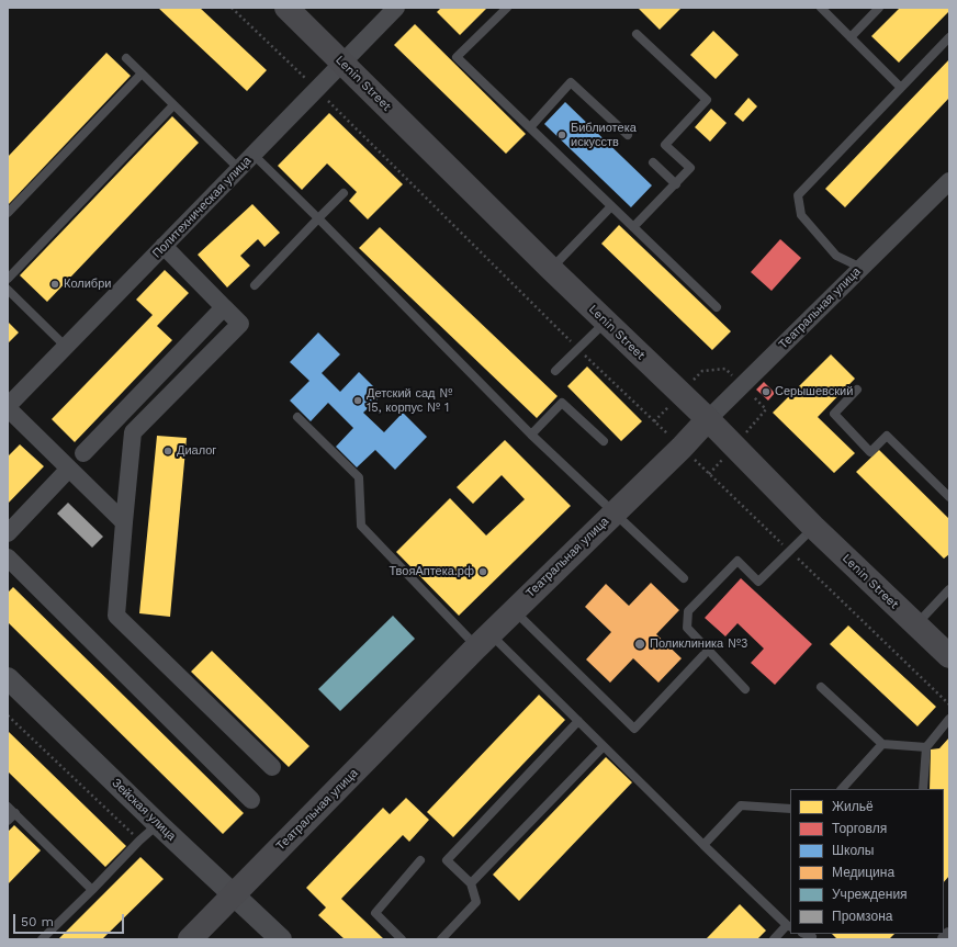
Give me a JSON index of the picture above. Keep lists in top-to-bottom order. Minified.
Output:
{"streets":{"main road":["Lenin Street","Театральная улица"],"street":["Политехническая улица","Зейская улица"]},"crossings":[["Lenin Street","Политехническая улица"],["Lenin Street","Театральная улица"],["Театральная улица","Зейская улица"]],"places":["Библиотека искусств","Колибри","Серышевский","Детский сад № 15, корпус № 1","Диалог","ТвояАптека.рф","Поликлиника №3"],"legend":["Жильё","Торговля","Школы","Медицина","Учреждения","Промзона"],"scale_bar":"50 m"}
